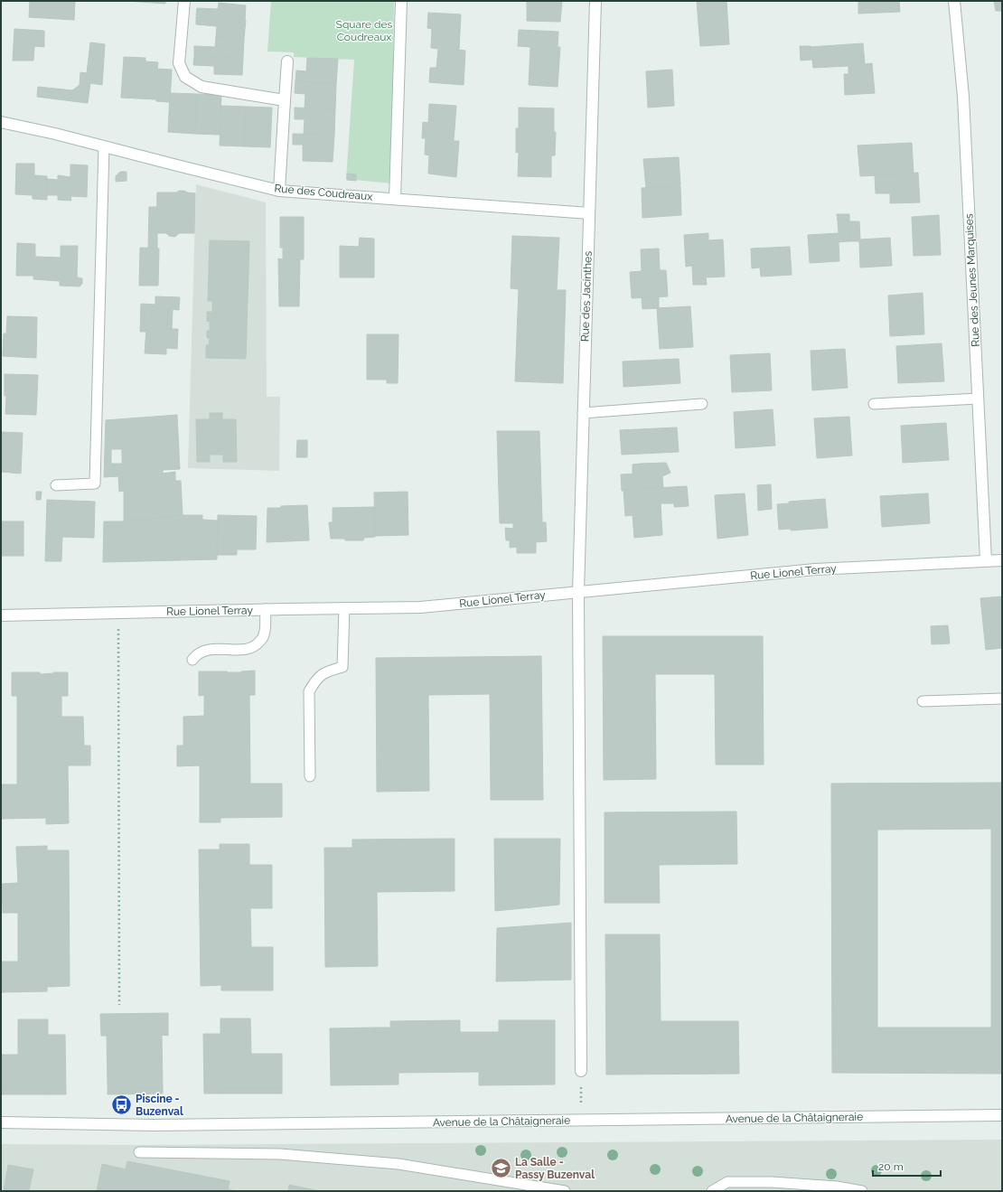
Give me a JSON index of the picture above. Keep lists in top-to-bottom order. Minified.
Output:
{"streets":{"street":["Rue des Coudreaux","Rue des Jeunes Marquises","Rue des Jacinthes","Rue Lionel Terray","Avenue de la Châtaigneraie"]},"crossings":[["Rue des Coudreaux","Rue des Jacinthes"],["Rue des Jeunes Marquises","Rue Lionel Terray"],["Rue des Jacinthes","Rue Lionel Terray"]],"parks":["Square des Coudreaux"],"places":{"bus stop":["Piscine - Buzenval"],"school or university":["La Salle - Passy Buzenval"]},"scale_bar":"20 m"}
